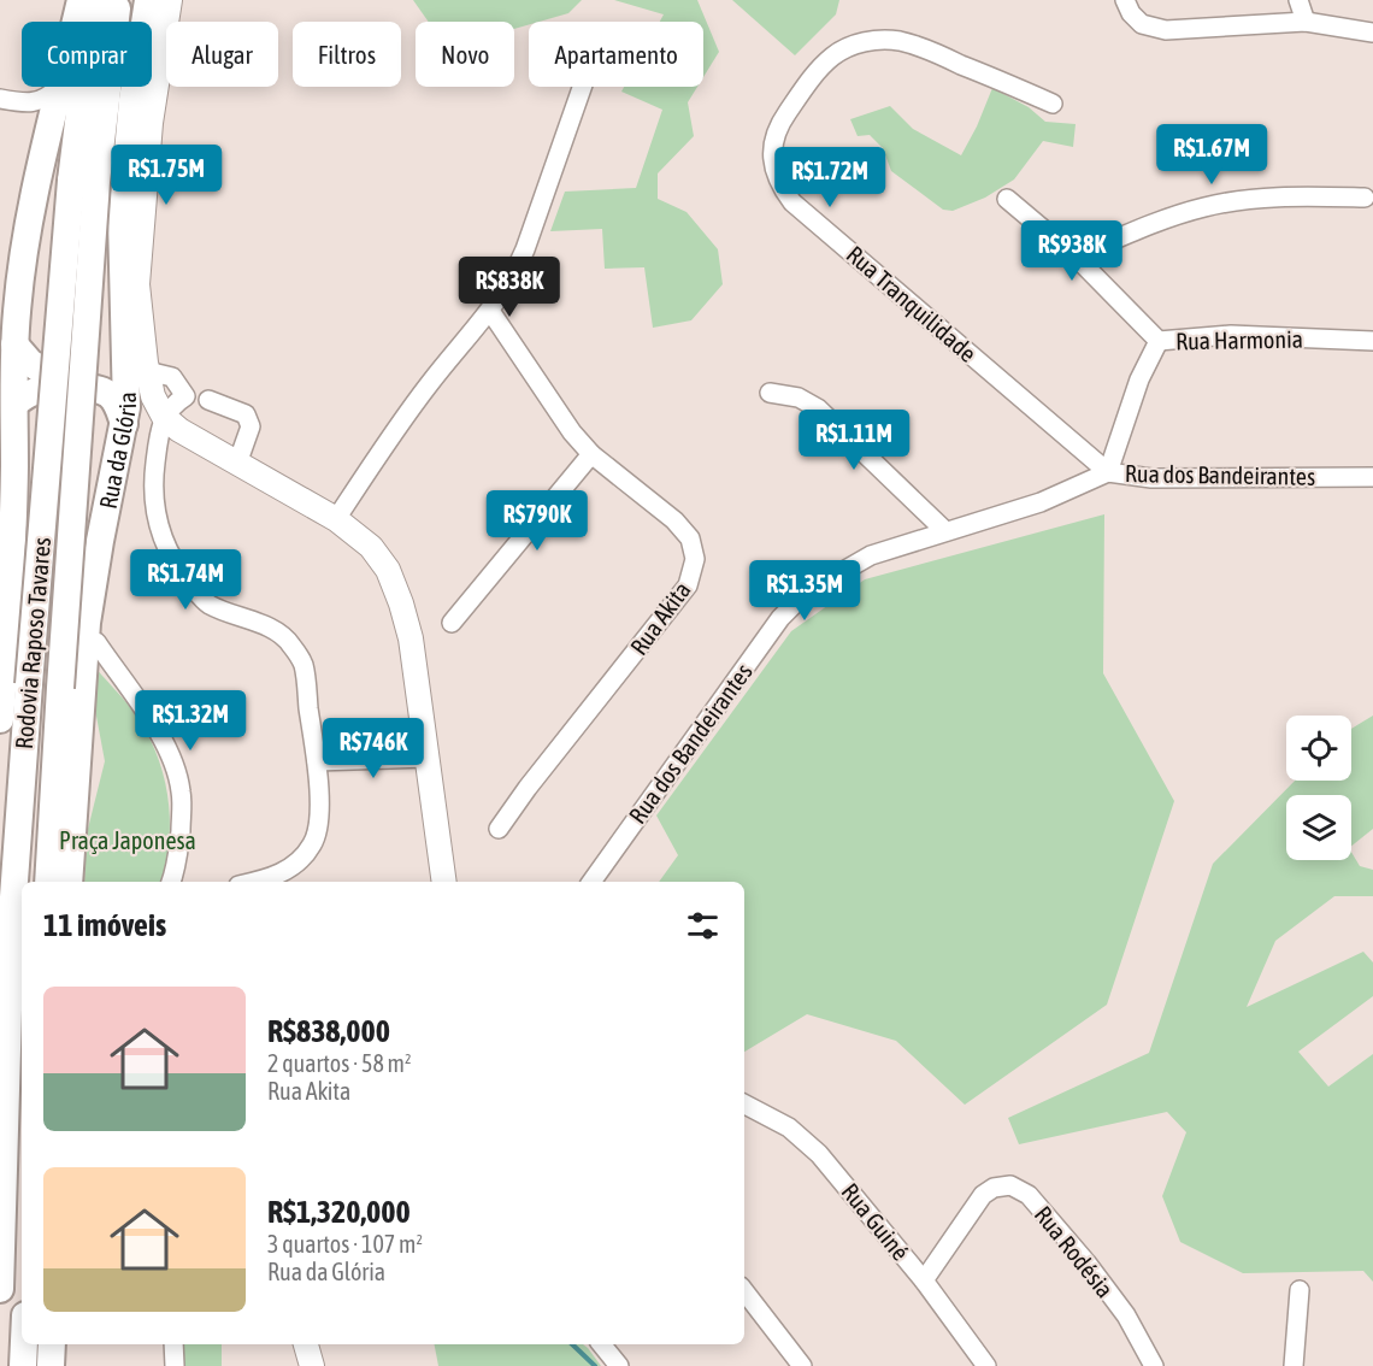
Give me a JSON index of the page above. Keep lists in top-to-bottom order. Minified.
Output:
{"streets":{"highway":["Rua da Glória","Rodovia Raposo Tavares"],"street":["Rua Tranquilidade","Rua Harmonia","Rua dos Bandeirantes","Rua Akita","Rua Guiné","Rua Rodésia"]},"crossings":[["Rua Tranquilidade","Rua Harmonia"],["Rua Tranquilidade","Rua dos Bandeirantes"],["Rua Harmonia","Rua dos Bandeirantes"],["Rua Guiné","Rua Rodésia"]],"parks":["Praça Japonesa"],"page":{"chip":["Comprar","Alugar","Filtros","Novo","Apartamento"],"price":["R$1.67M","R$1.75M","R$1.72M","R$938K","R$838K","R$1.11M","R$790K","R$1.74M","R$1.35M","R$1.32M","R$746K"],"heading":"11 imóveis","list":[{"name":"R$838,000","note":"2 quartos · 58 m² · Rua Akita"},{"name":"R$1,320,000","note":"3 quartos · 107 m² · Rua da Glória"}]}}
